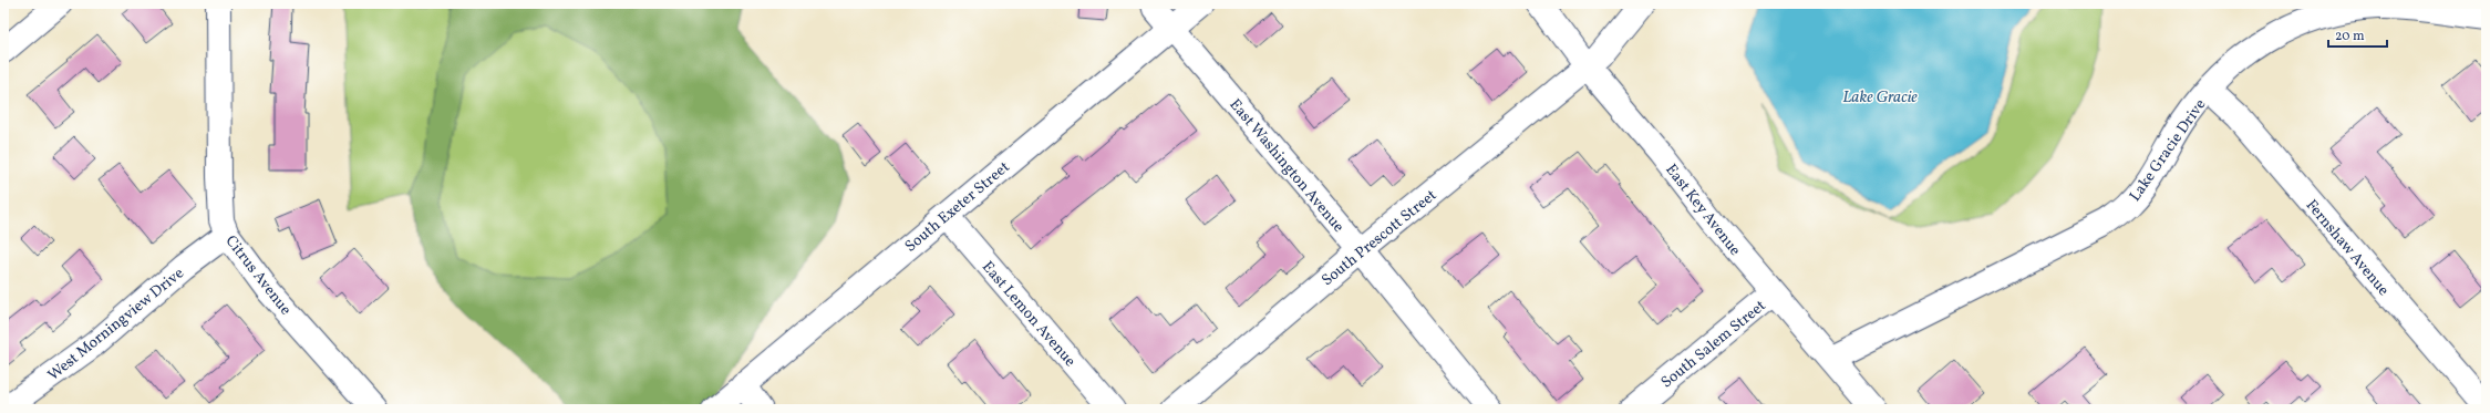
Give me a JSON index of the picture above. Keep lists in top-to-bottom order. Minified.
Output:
{"streets":{"street":["Lake Gracie Drive","East Washington Avenue","South Exeter Street","East Key Avenue","South Prescott Street","Fernshaw Avenue","Citrus Avenue","East Lemon Avenue","West Morningview Drive","South Salem Street"]},"crossings":[["Lake Gracie Drive","East Key Avenue"],["Lake Gracie Drive","Fernshaw Avenue"],["East Washington Avenue","South Exeter Street"],["East Washington Avenue","South Prescott Street"],["South Exeter Street","East Lemon Avenue"],["East Key Avenue","South Prescott Street"],["East Key Avenue","South Salem Street"],["Citrus Avenue","West Morningview Drive"]],"water":["Lake Gracie"],"scale_bar":"20 m"}
